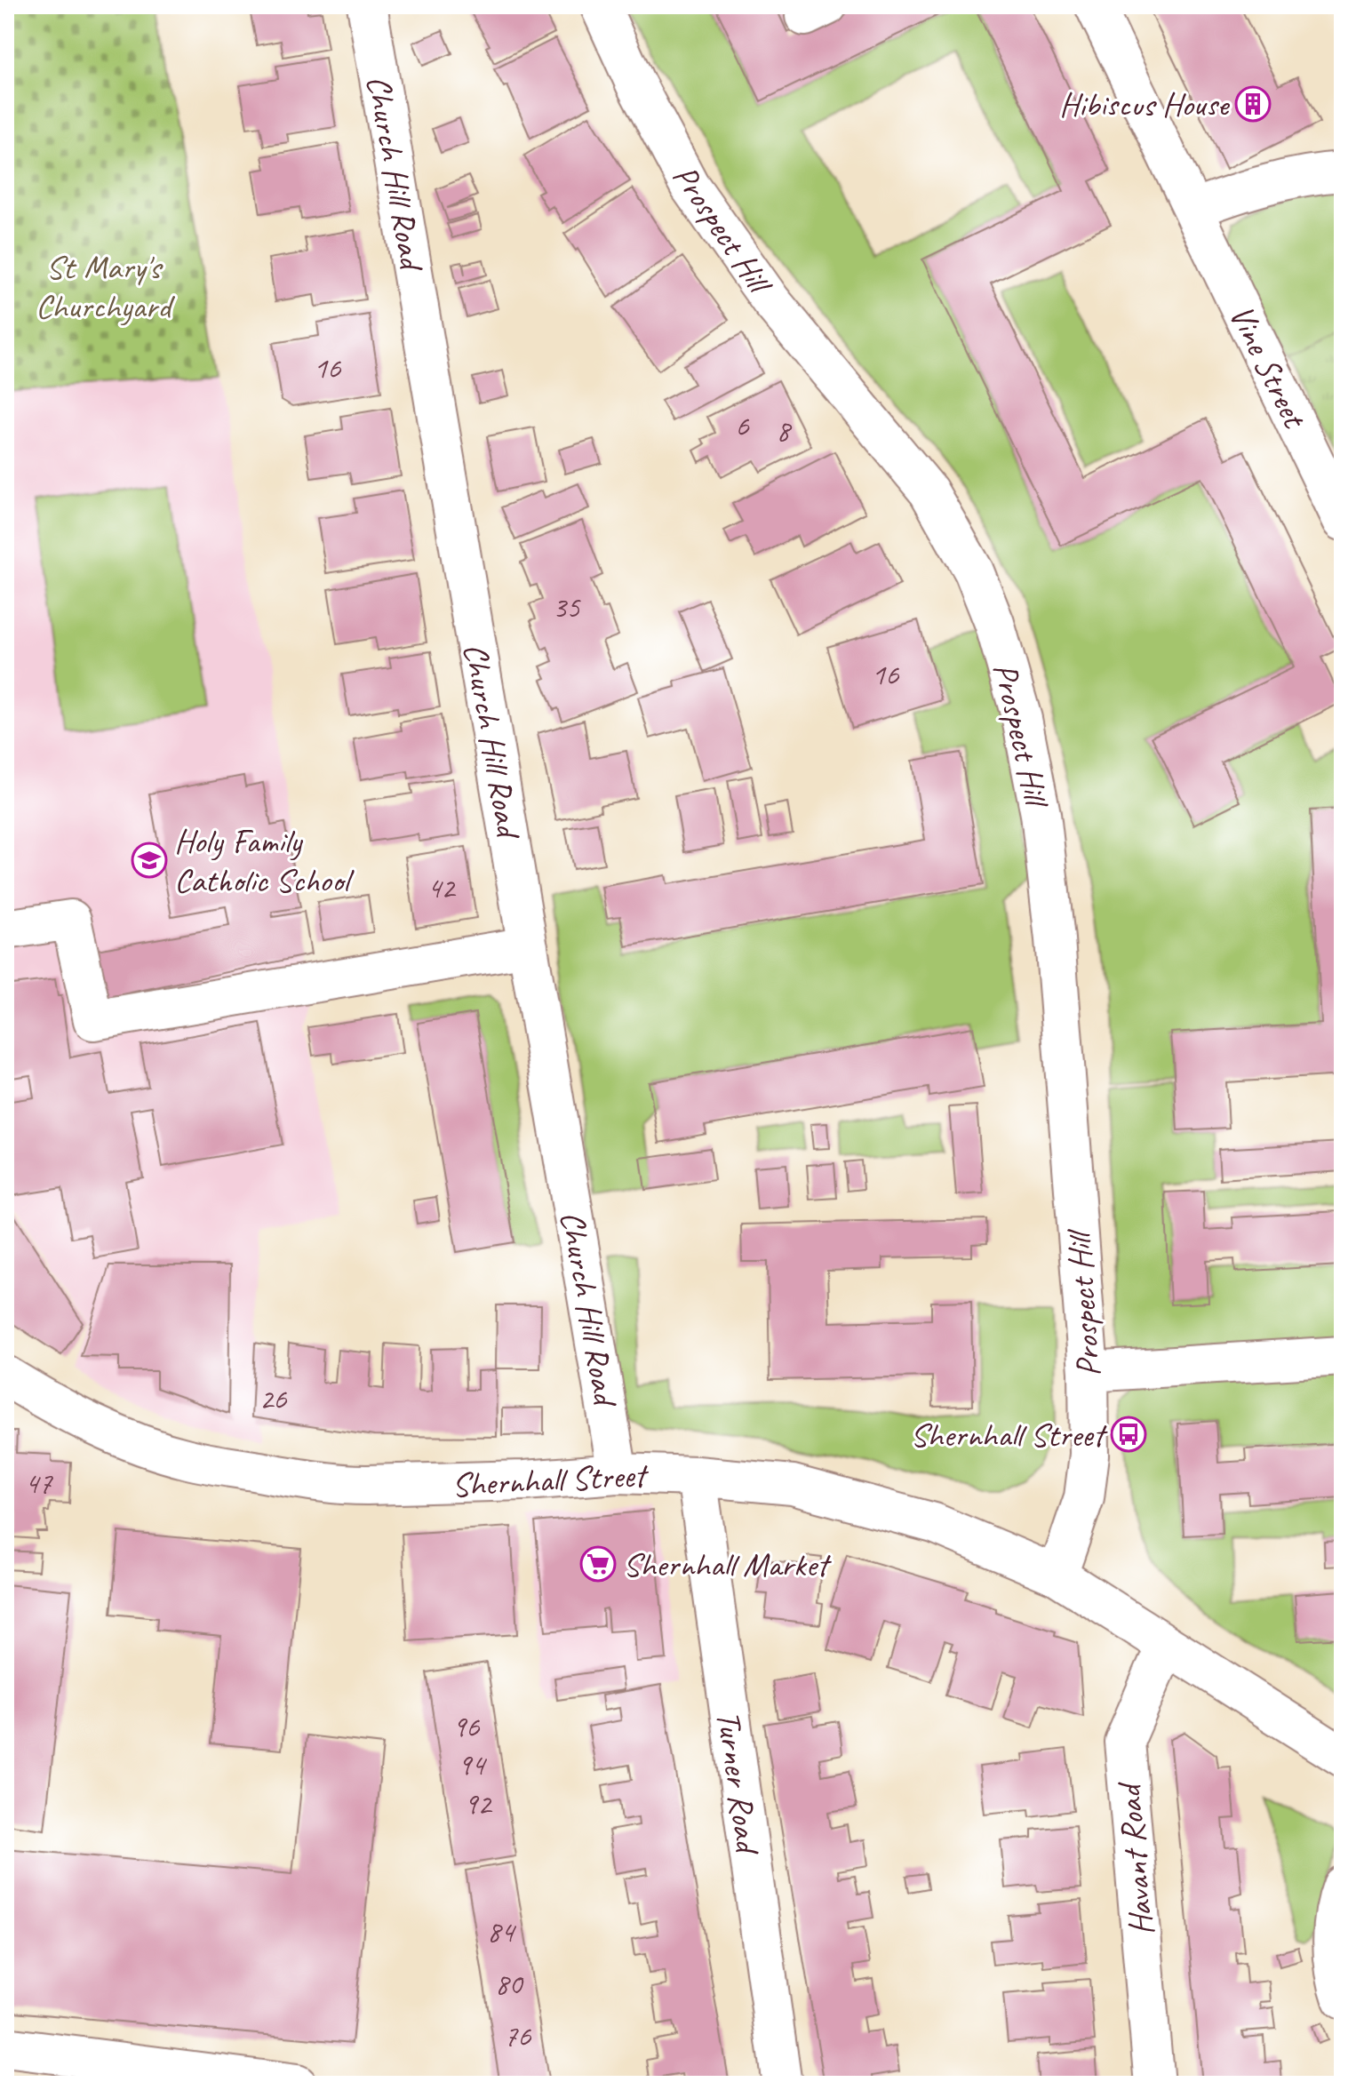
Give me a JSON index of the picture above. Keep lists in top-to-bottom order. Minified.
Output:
{"streets":{"street":["Church Hill Road","Prospect Hill","Vine Street","Shernhall Street","Turner Road","Havant Road"]},"crossings":[["Church Hill Road","Shernhall Street"],["Prospect Hill","Shernhall Street"],["Shernhall Street","Turner Road"],["Shernhall Street","Havant Road"]],"parks":["St Mary's Churchyard"],"places":{"building":["Hibiscus House"],"school or university":["Holy Family Catholic School"],"bus stop":["Shernhall Street"],"supermarket":["Shernhall Market"]},"house_numbers":["16","6","8","35","16","42","26","47","96","94","92","84","80","76"]}
